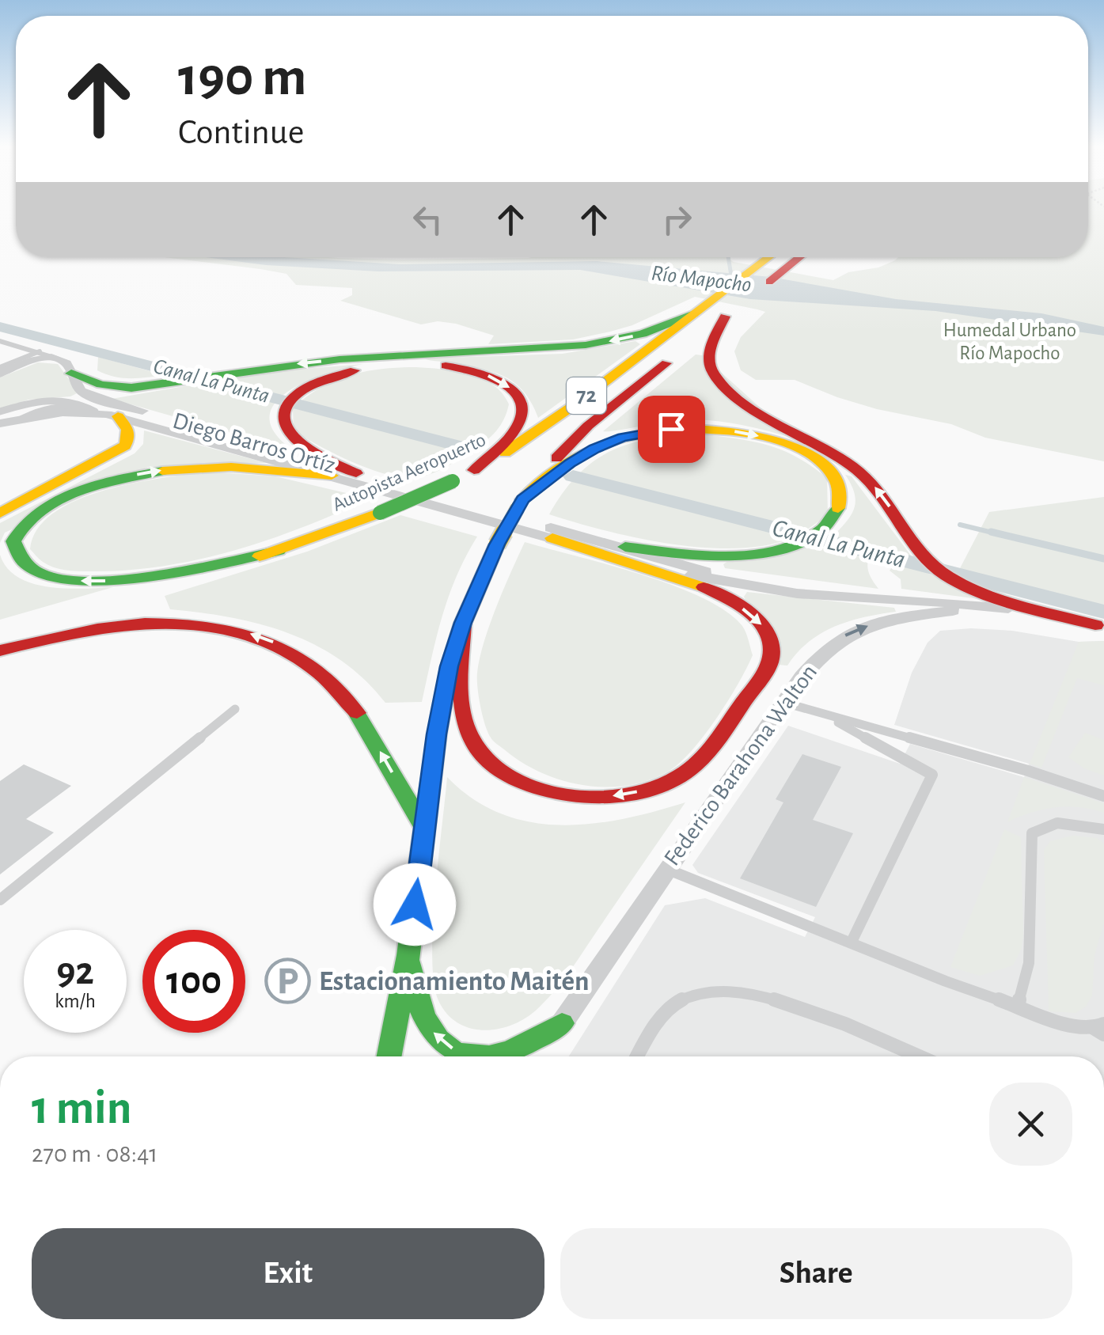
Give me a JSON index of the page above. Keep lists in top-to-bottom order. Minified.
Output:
{"streets":{"highway":["72","Autopista Aeropuerto"],"street":["Diego Barros Ortíz","Federico Barahona Walton"]},"crossings":[["Diego Barros Ortíz","Federico Barahona Walton"]],"one_way":["Federico Barahona Walton"],"water":["Río Mapocho","Canal La Punta"],"parks":["Humedal Urbano Río Mapocho"],"places":{"parking":["Estacionamiento Maitén"]},"page":{"turn":["190 m","Continue"],"speed":"92 km/h","limit":"100","heading":["1 min","270 m · 08:41"],"buttons":["Exit","Share"]}}
